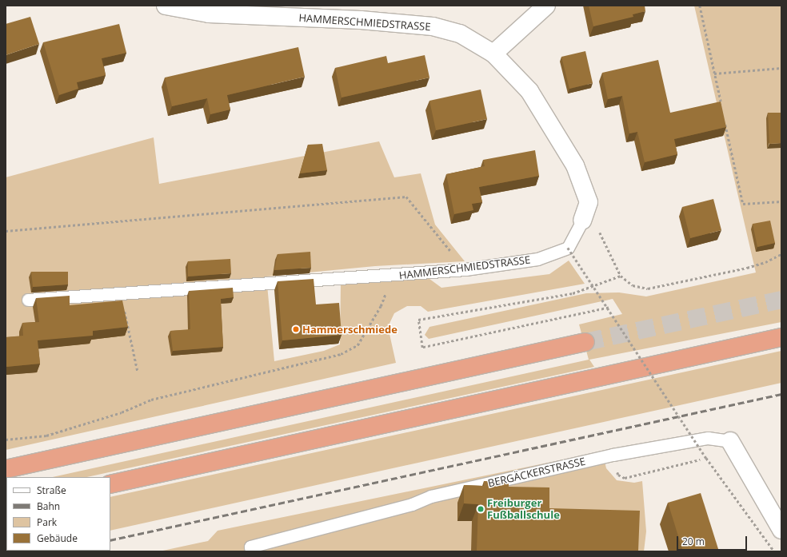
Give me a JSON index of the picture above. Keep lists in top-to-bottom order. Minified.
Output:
{"streets":{"street":["HAMMERSCHMIEDSTRASSE","BERGÄCKERSTRASSE"]},"places":["Hammerschmiede","Freiburger Fußballschule"],"legend":["Straße","Bahn","Park","Gebäude"],"scale_bar":"20 m"}
